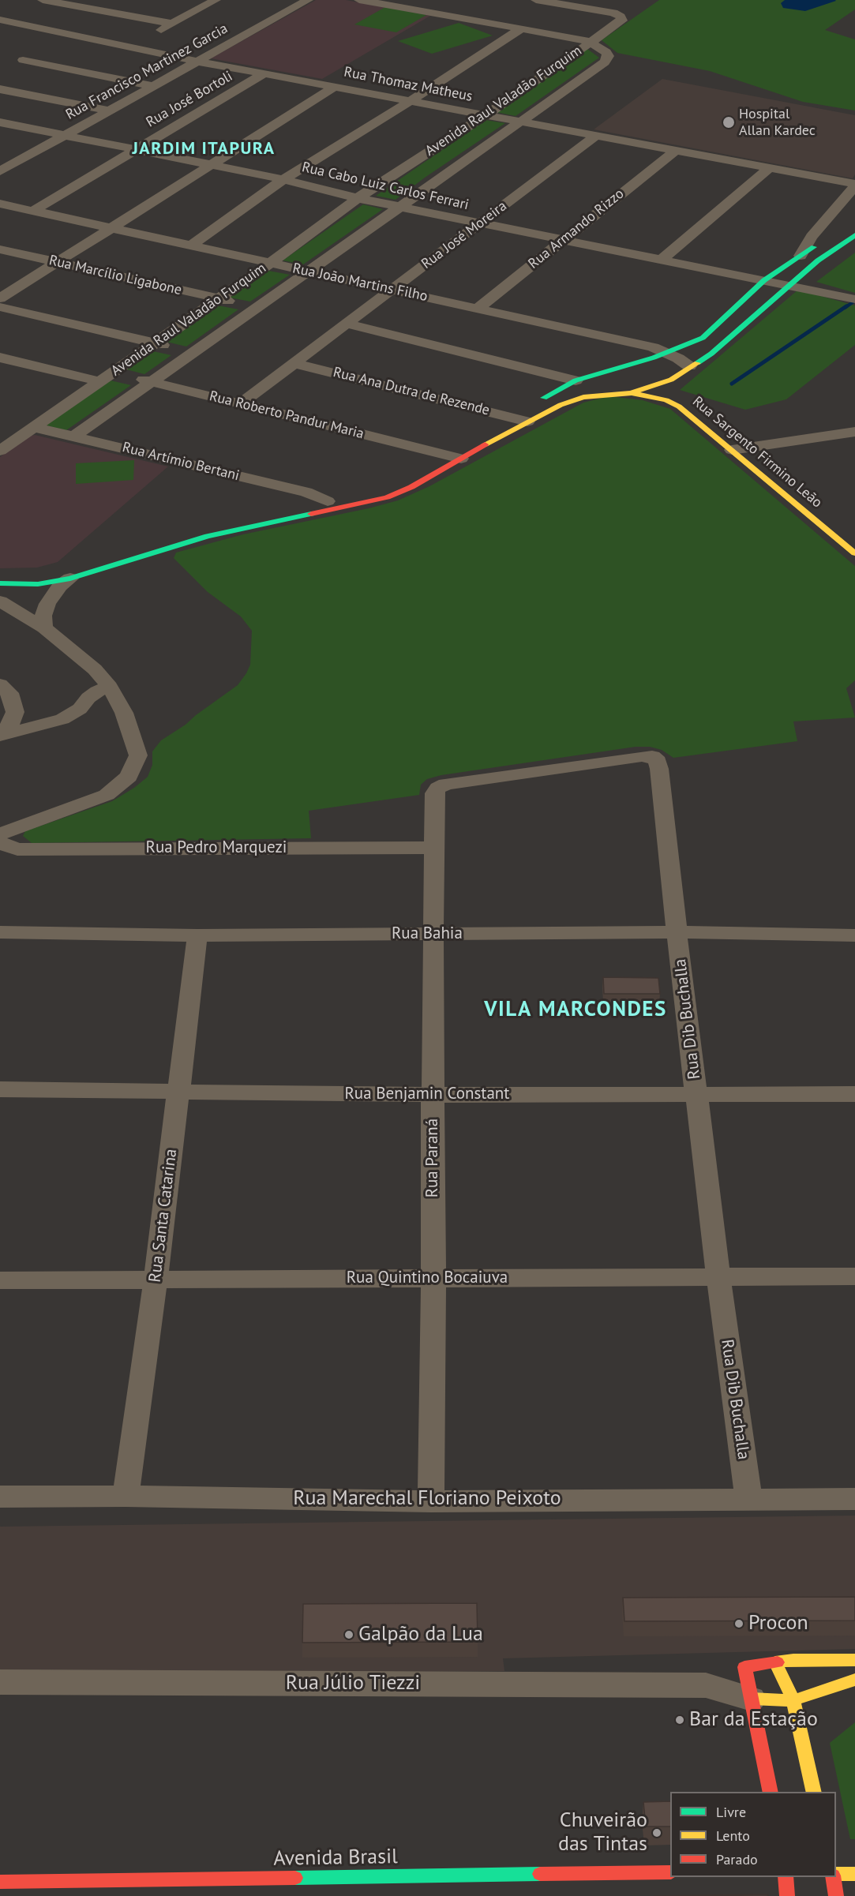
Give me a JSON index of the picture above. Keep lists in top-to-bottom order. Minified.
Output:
{"streets":{"main road":["Rua Sargento Firmino Leão","Rua Júlio Tiezzi","Avenida Brasil"],"street":["Rua Francisco Martinez Garcia","Rua Thomaz Matheus","Rua José Bortoli","Avenida Raul Valadão Furquim","Rua Cabo Luiz Carlos Ferrari","Rua Armando Rizzo","Rua José Moreira","Rua Marcílio Ligabone","Rua João Martins Filho","Rua Ana Dutra de Rezende","Rua Roberto Pandur Maria","Rua Artímio Bertani","Rua Pedro Marquezi","Rua Bahia","Rua Dib Buchalla","Rua Benjamin Constant","Rua Paraná","Rua Santa Catarina","Rua Quintino Bocaiuva","Rua Marechal Floriano Peixoto"]},"crossings":[["Rua Francisco Martinez Garcia","Rua Thomaz Matheus"],["Rua Francisco Martinez Garcia","Rua Cabo Luiz Carlos Ferrari"],["Rua Thomaz Matheus","Rua José Bortoli"],["Rua Thomaz Matheus","Avenida Raul Valadão Furquim"],["Rua Thomaz Matheus","Rua Armando Rizzo"],["Rua Thomaz Matheus","Rua José Moreira"],["Rua José Bortoli","Rua Cabo Luiz Carlos Ferrari"],["Rua José Bortoli","Rua João Martins Filho"],["Avenida Raul Valadão Furquim","Rua Cabo Luiz Carlos Ferrari"],["Avenida Raul Valadão Furquim","Rua Marcílio Ligabone"],["Avenida Raul Valadão Furquim","Rua João Martins Filho"],["Avenida Raul Valadão Furquim","Rua Roberto Pandur Maria"],["Avenida Raul Valadão Furquim","Rua Artímio Bertani"],["Rua Cabo Luiz Carlos Ferrari","Rua Armando Rizzo"],["Rua Cabo Luiz Carlos Ferrari","Rua José Moreira"],["Rua Armando Rizzo","Rua João Martins Filho"],["Rua José Moreira","Rua João Martins Filho"],["Rua José Moreira","Rua Ana Dutra de Rezende"],["Rua José Moreira","Rua Roberto Pandur Maria"],["Rua Pedro Marquezi","Rua Paraná"],["Rua Bahia","Rua Dib Buchalla"],["Rua Bahia","Rua Paraná"],["Rua Bahia","Rua Santa Catarina"],["Rua Dib Buchalla","Rua Benjamin Constant"],["Rua Dib Buchalla","Rua Paraná"],["Rua Dib Buchalla","Rua Quintino Bocaiuva"],["Rua Dib Buchalla","Rua Marechal Floriano Peixoto"],["Rua Benjamin Constant","Rua Paraná"],["Rua Benjamin Constant","Rua Santa Catarina"],["Rua Paraná","Rua Quintino Bocaiuva"],["Rua Paraná","Rua Marechal Floriano Peixoto"],["Rua Santa Catarina","Rua Quintino Bocaiuva"],["Rua Santa Catarina","Rua Marechal Floriano Peixoto"]],"districts":["JARDIM ITAPURA","VILA MARCONDES"],"places":["Hospital Allan Kardec","Procon","Galpão da Lua","Bar da Estação","Chuveirão das Tintas"],"legend":["Livre","Lento","Parado"]}
